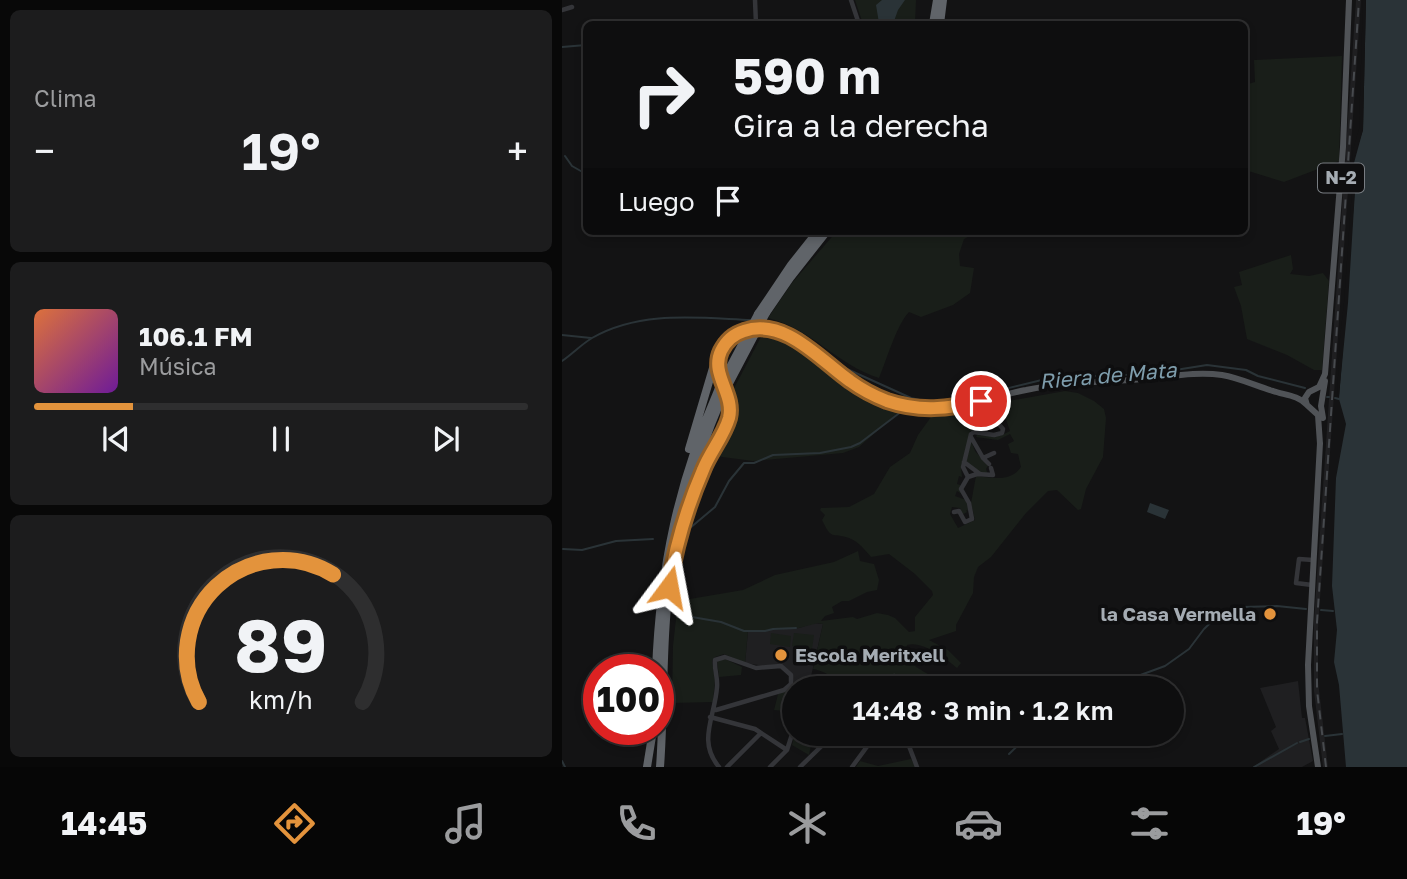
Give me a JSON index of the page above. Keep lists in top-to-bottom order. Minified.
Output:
{"streets":{"main road":["N-2"]},"water":["Riera de Mata"],"places":["la Casa Vermella","Escola Meritxell"],"page":{"tile":"Clima","turn":["590 m","Gira a la derecha"],"heat":["−","19°","+"],"then":"Luego","song":["106.1 FM","Música"],"limit":"100","trip":"14:48 · 3 min · 1.2 km","tabs":["14:45","19°"],"gauge":["89","km/h"]}}
